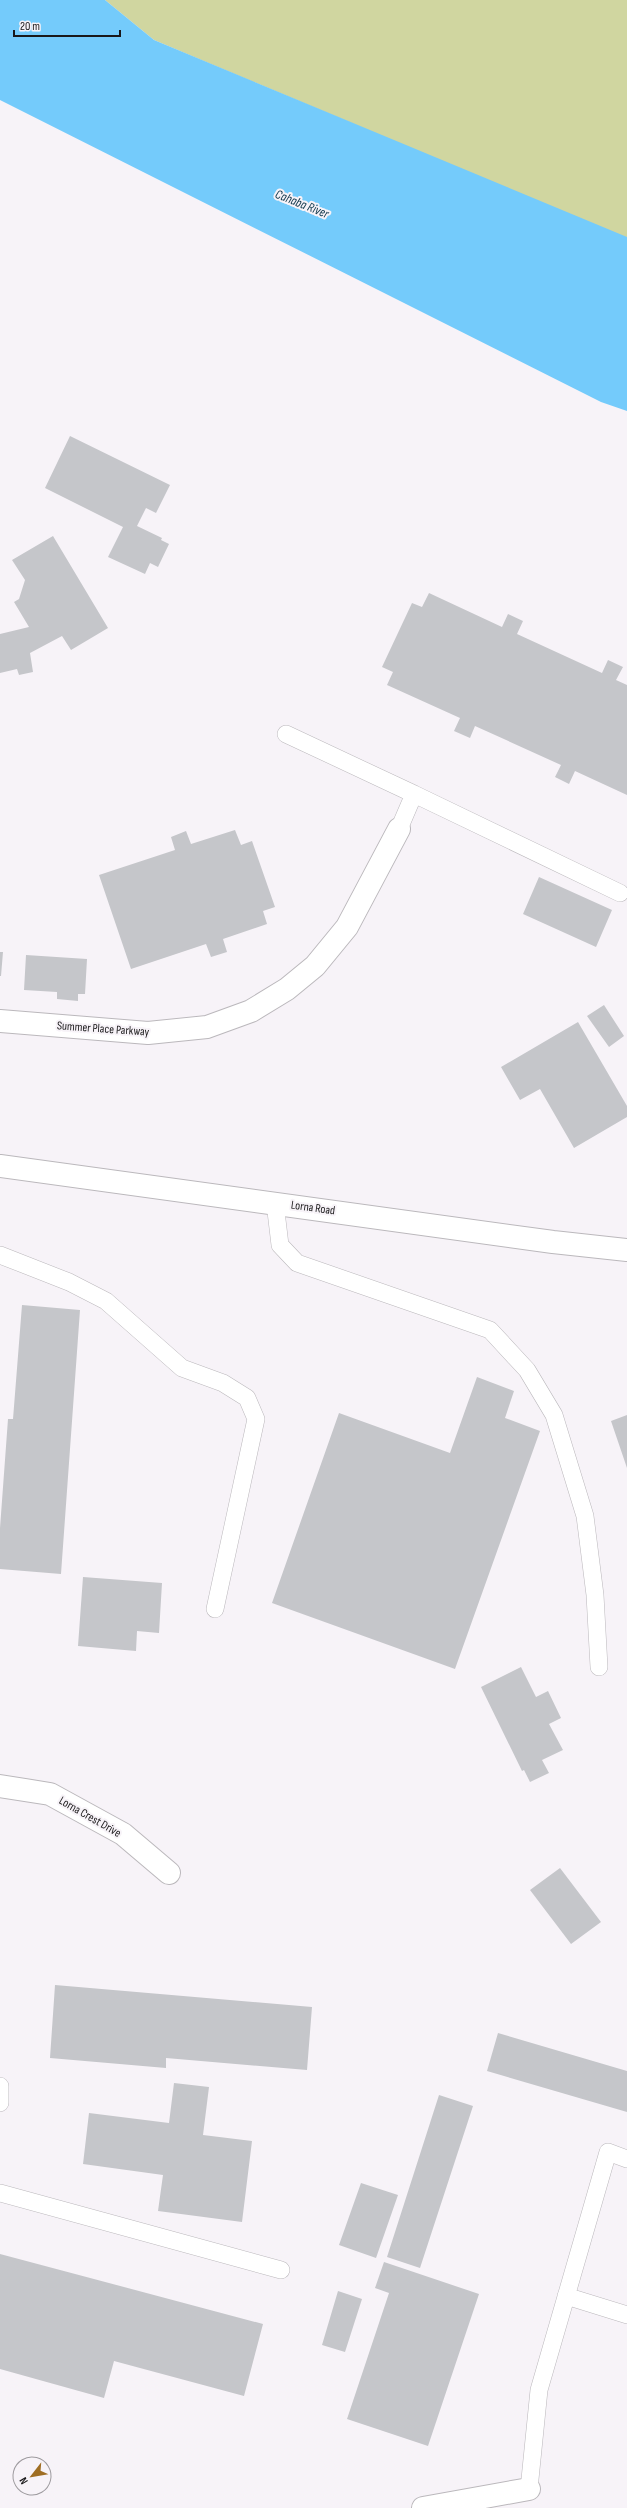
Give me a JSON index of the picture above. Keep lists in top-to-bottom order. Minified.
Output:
{"streets":{"street":["Summer Place Parkway","Lorna Road","Lorna Crest Drive"]},"water":["Cahaba River"],"scale_bar":"20 m","north":"bottom left"}
